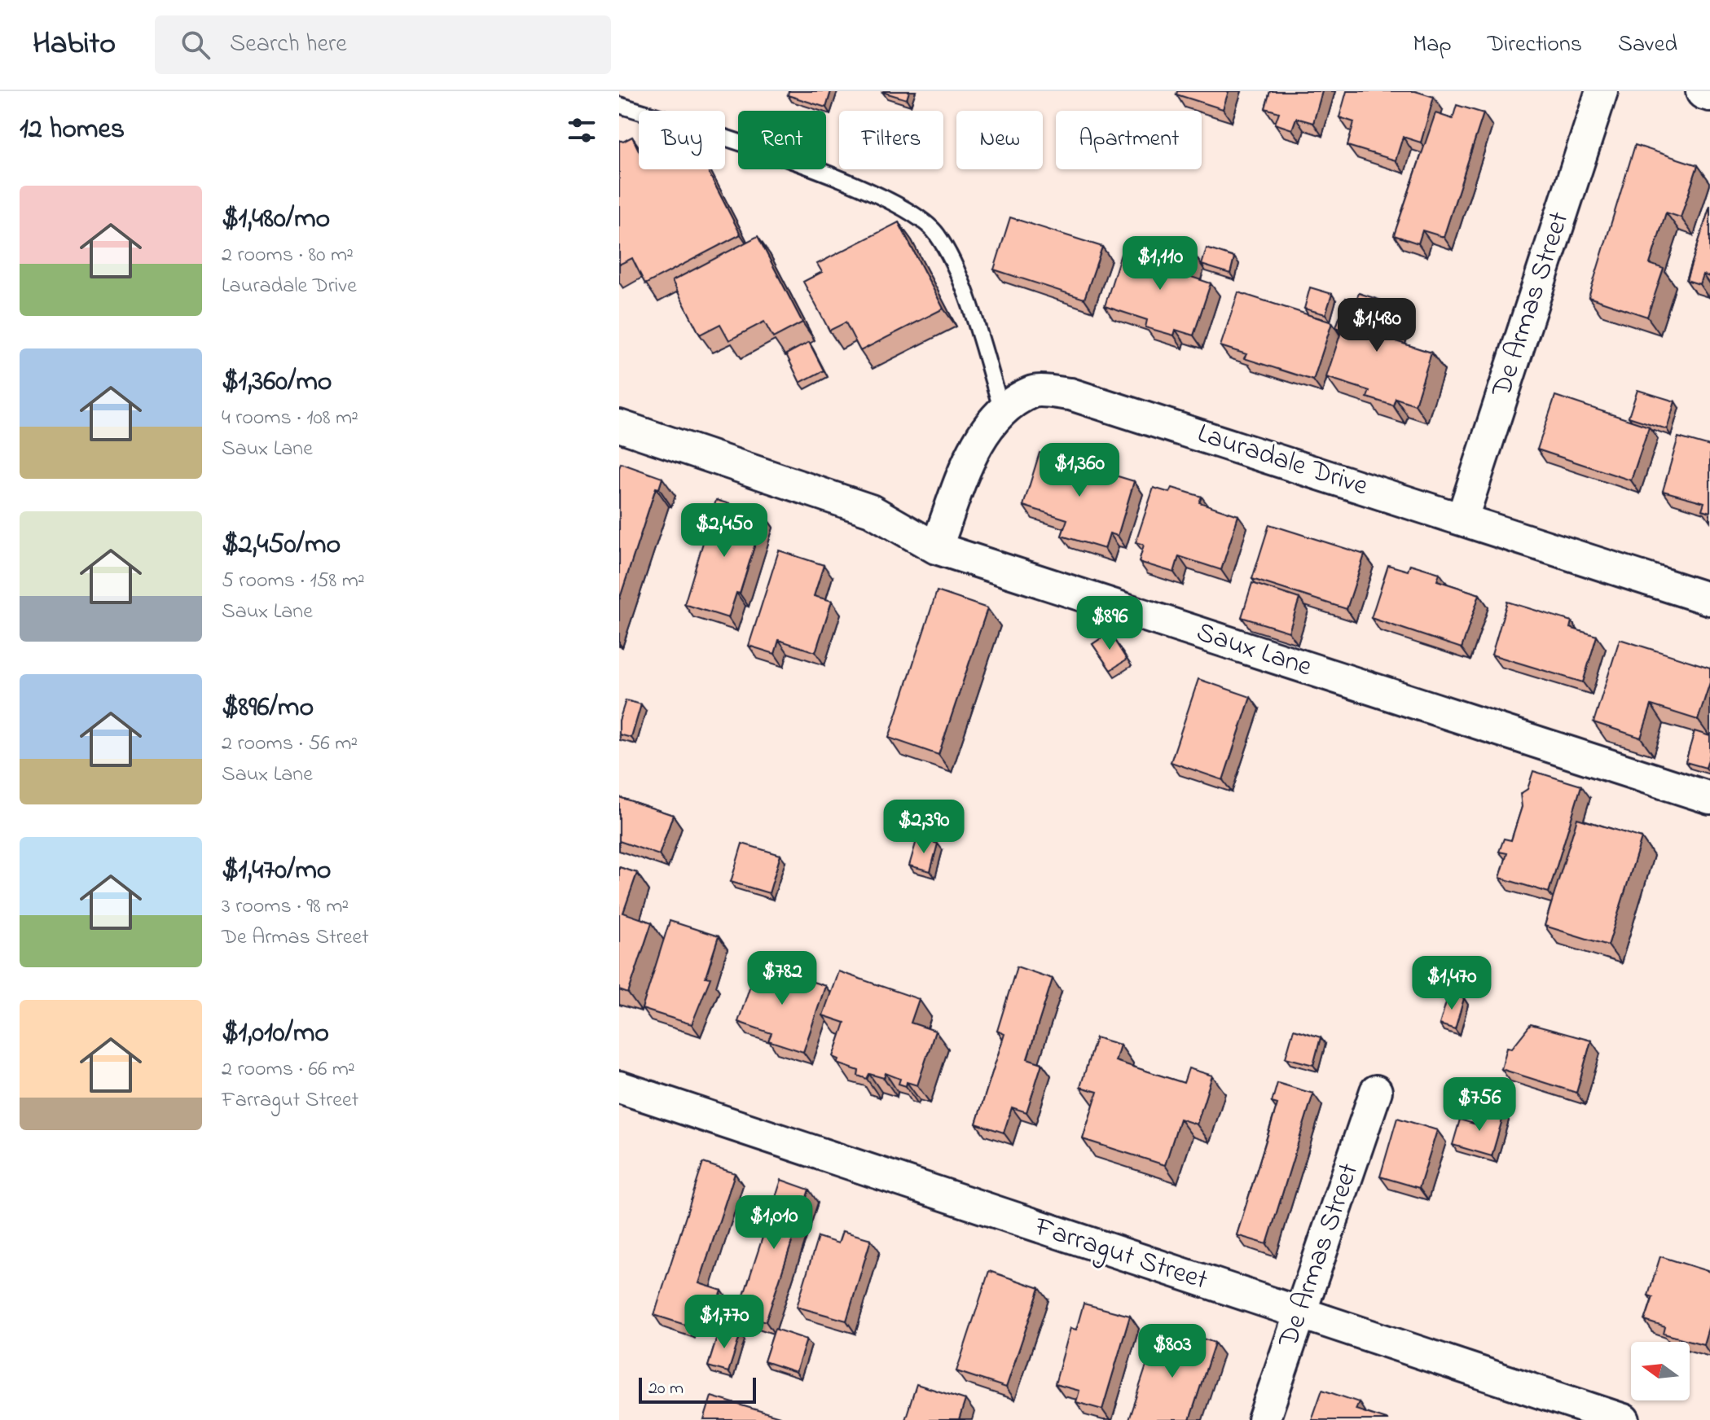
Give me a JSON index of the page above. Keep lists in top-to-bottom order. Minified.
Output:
{"streets":{"street":["De Armas Street","Lauradale Drive","Saux Lane","Farragut Street"]},"crossings":[["De Armas Street","Lauradale Drive"],["De Armas Street","Farragut Street"],["Lauradale Drive","Saux Lane"]],"scale_bar":"20 m","north":"left","page":{"header":"Habito","search":"Search here","nav":["Map","Directions","Saved"],"heading":"12 homes","chip":["Buy","Rent","Filters","New","Apartment"],"list":[{"name":"$1,480/mo","note":"2 rooms · 80 m² · Lauradale Drive"},{"name":"$1,360/mo","note":"4 rooms · 108 m² · Saux Lane"},{"name":"$2,450/mo","note":"5 rooms · 158 m² · Saux Lane"},{"name":"$896/mo","note":"2 rooms · 56 m² · Saux Lane"},{"name":"$1,470/mo","note":"3 rooms · 98 m² · De Armas Street"},{"name":"$1,010/mo","note":"2 rooms · 66 m² · Farragut Street"}],"price":["$1,110","$1,480","$1,360","$2,450","$896","$2,390","$782","$1,470","$756","$1,010","$1,770","$803"],"scale":"20 m"}}
